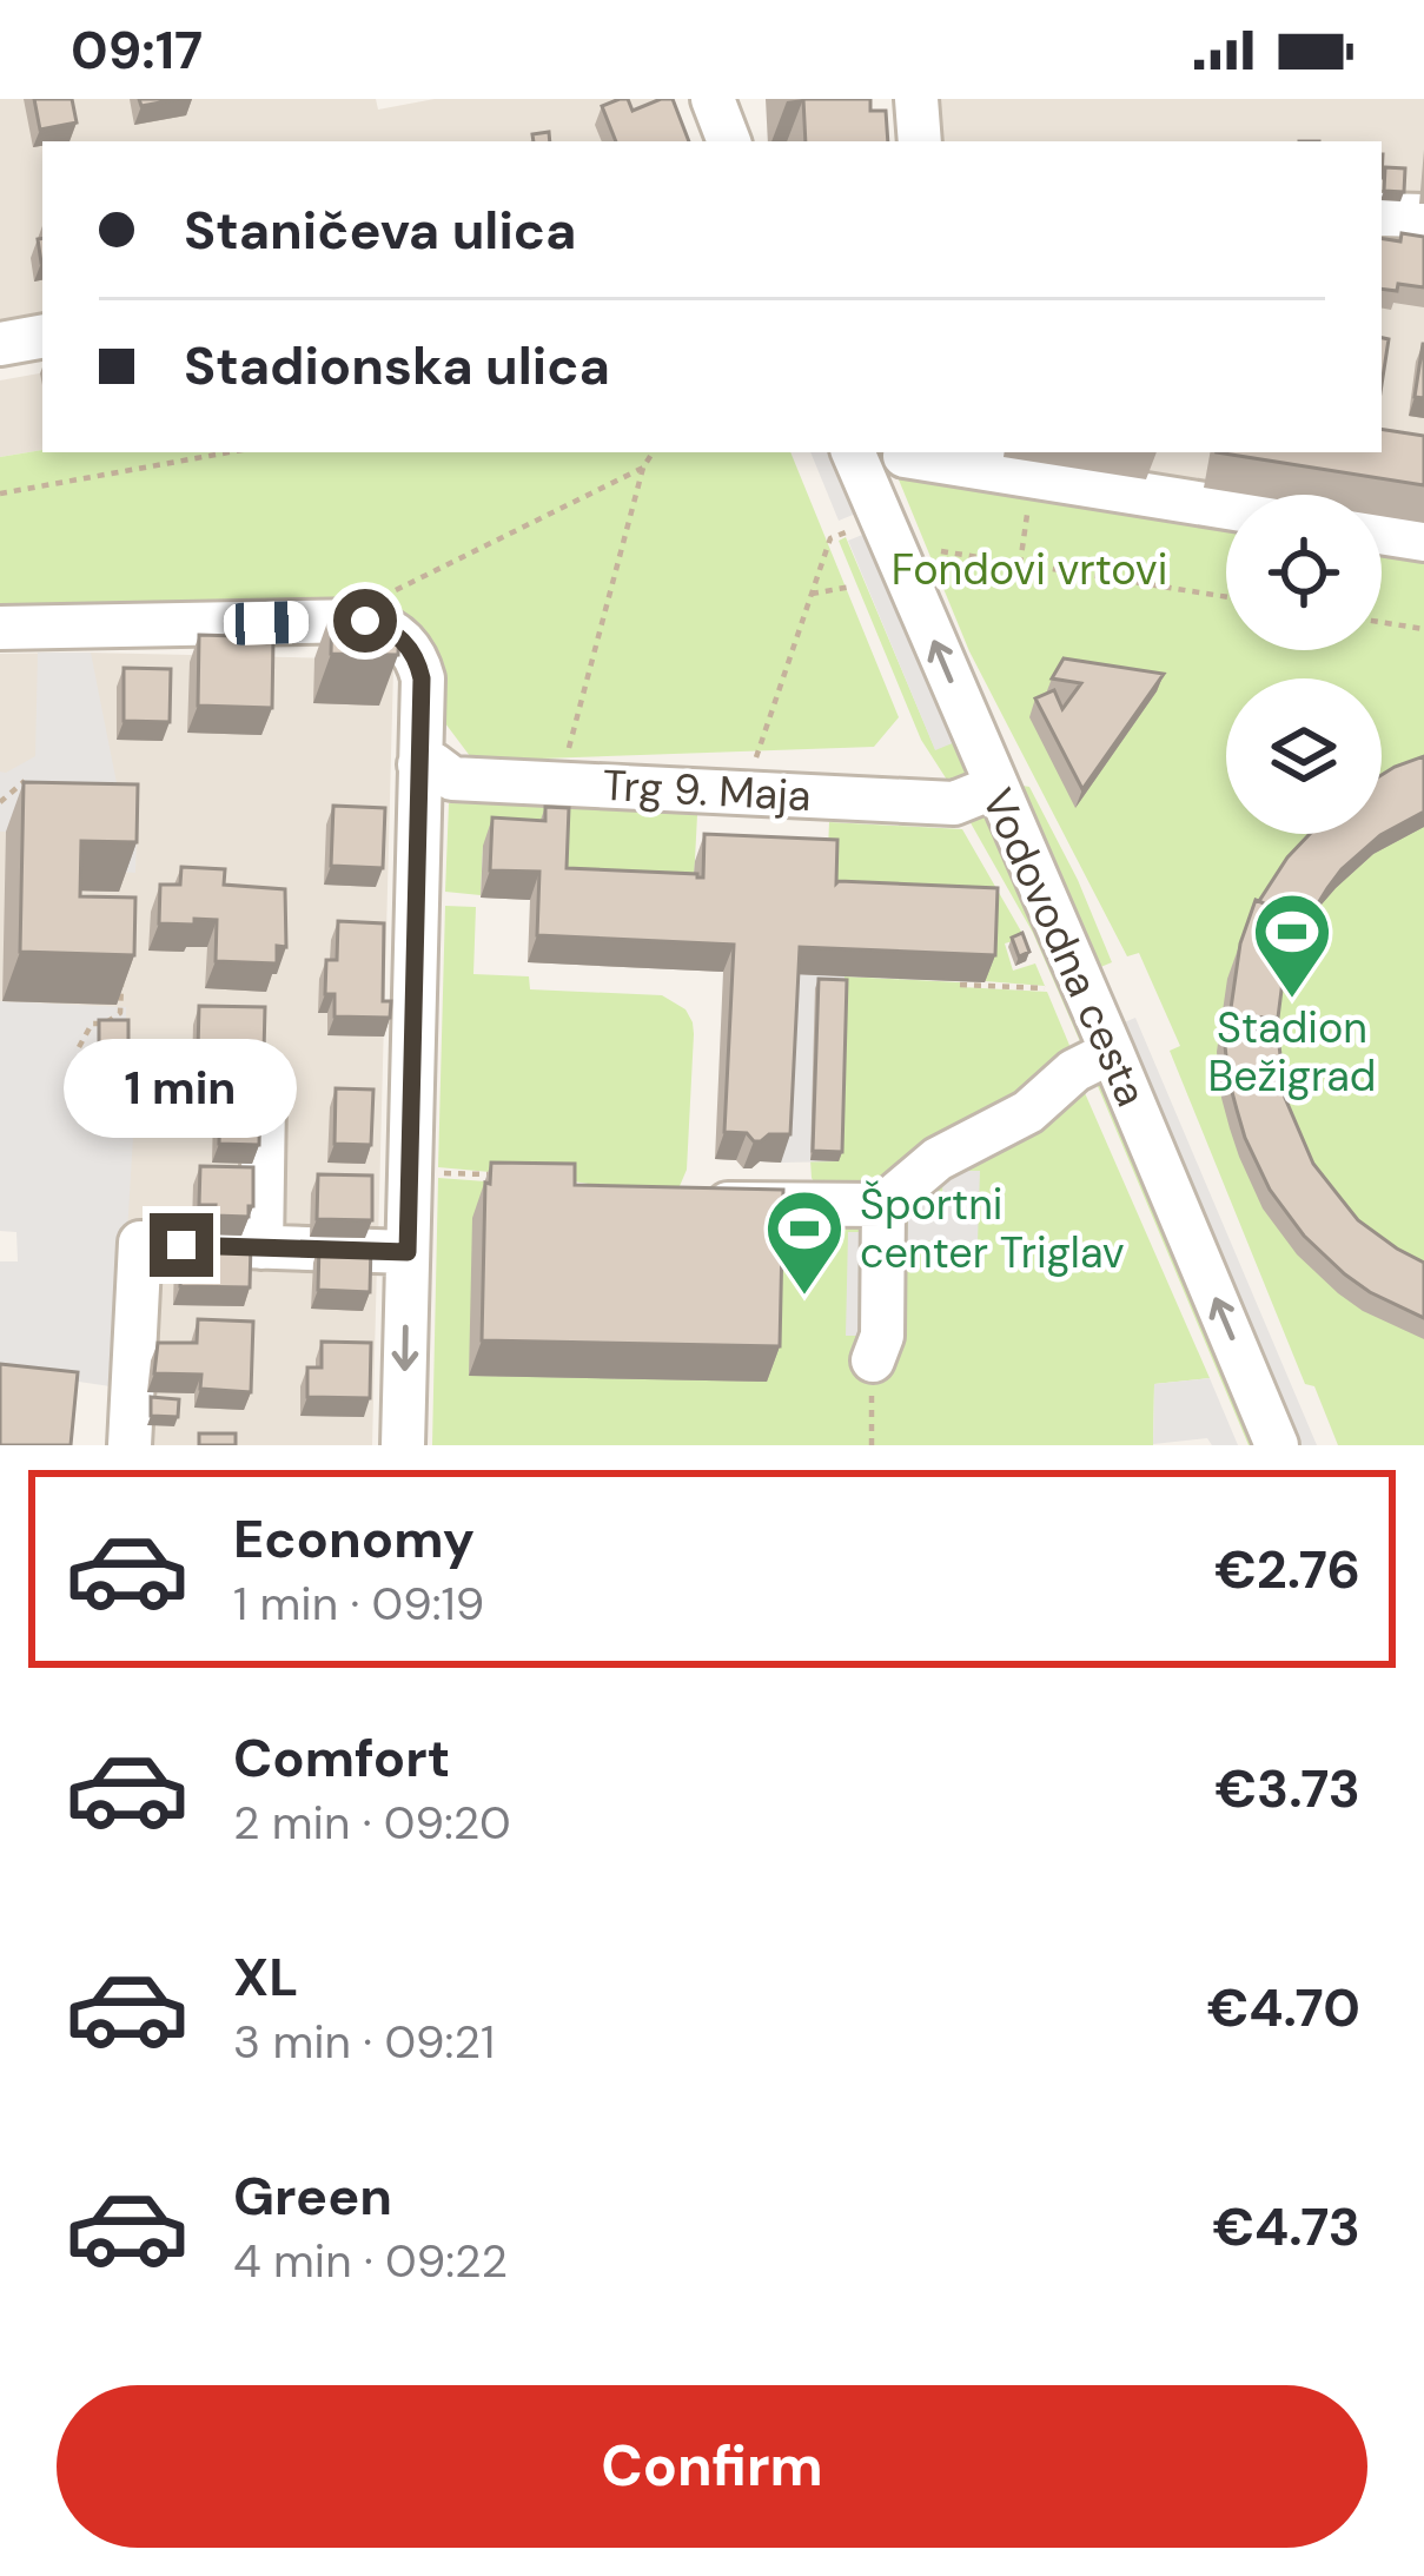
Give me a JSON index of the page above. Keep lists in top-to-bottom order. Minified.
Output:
{"streets":{"street":["Trg 9. Maja","Vodovodna cesta"]},"crossings":[["Trg 9. Maja","Vodovodna cesta"]],"one_way":["Vodovodna cesta"],"parks":["Fondovi vrtovi"],"places":{"sports":["Stadion Bežigrad","Športni center Triglav"]},"page":{"status":"09:17","banner":["Staničeva ulica","Stadionska ulica"],"bubble":"1 min","list":[{"name":"Economy","note":"1 min · 09:19","value":"€2.76"},{"name":"Comfort","note":"2 min · 09:20","value":"€3.73"},{"name":"XL","note":"3 min · 09:21","value":"€4.70"},{"name":"Green","note":"4 min · 09:22","value":"€4.73"}],"buttons":"Confirm"}}
